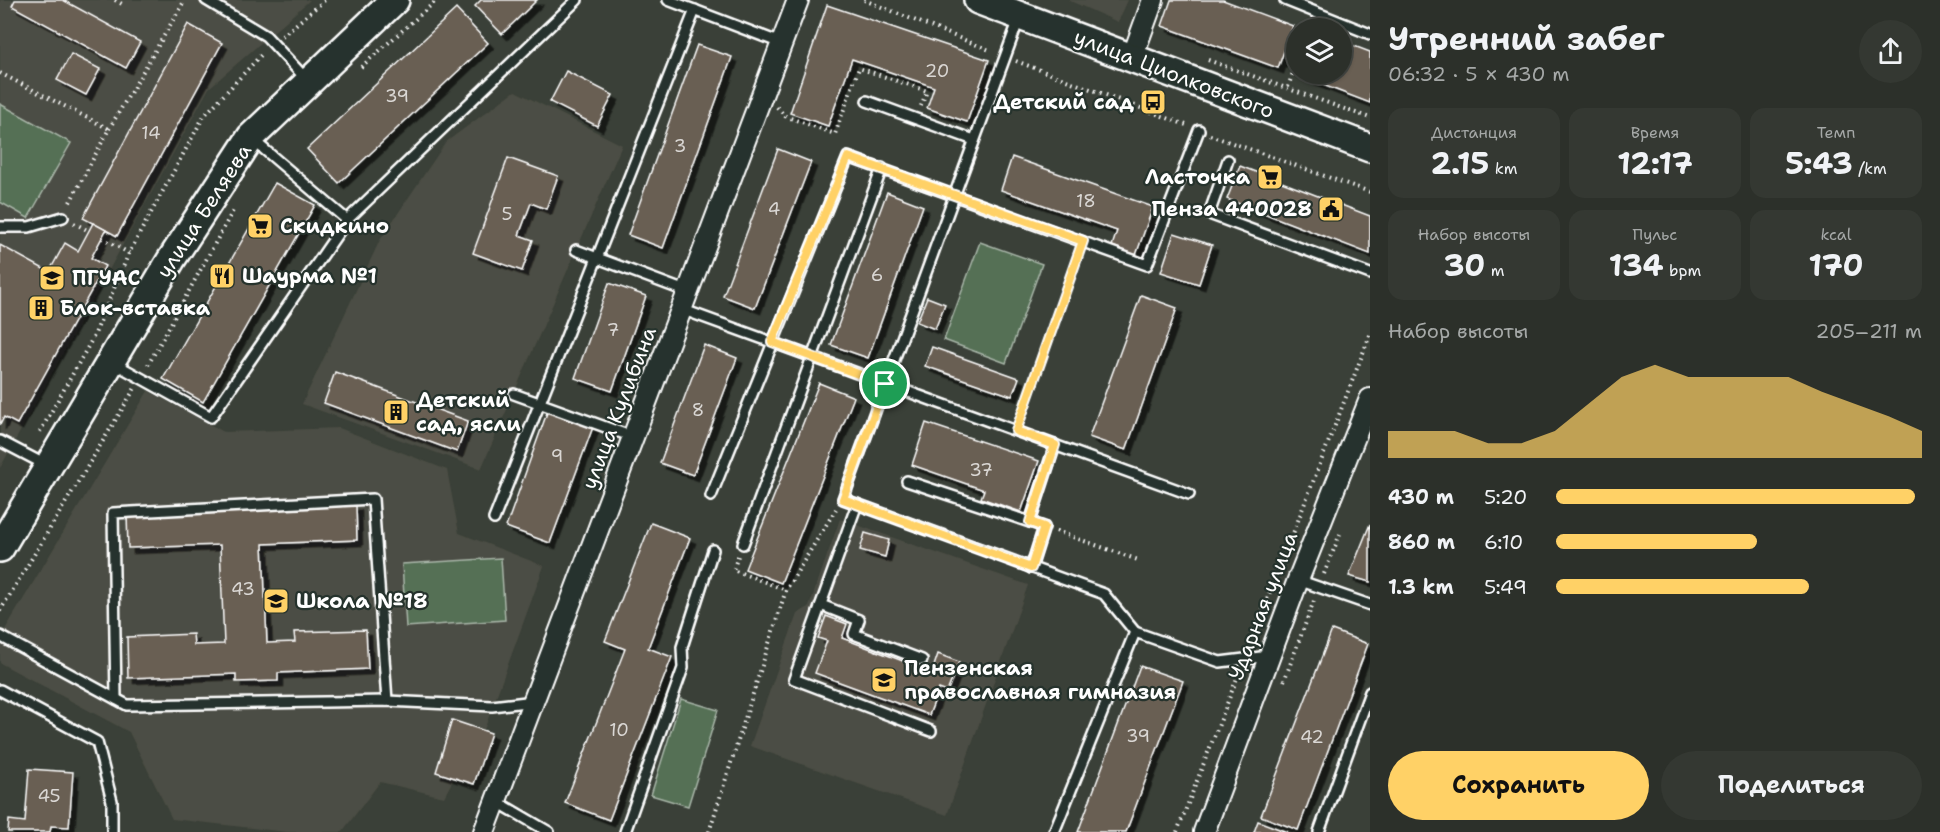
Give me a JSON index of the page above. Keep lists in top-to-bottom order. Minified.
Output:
{"streets":{"main road":["улица Циолковского","улица Беляева"],"street":["улица Кулибина","Ударная улица"]},"places":{"bus stop":["Детский сад"],"supermarket":["Ласточка","Скидкино"],"public building":["Пенза 440028"],"restaurant":["Шаурма №1"],"school or university":["ПГУАС","Школа №18","Пензенская православная гимназия"],"building":["Блок-вставка","Детский сад, ясли"]},"house_numbers":["20","39","14","3","18","4","5","6","7","8","9","37","43","10","39","42","45"],"page":{"heading":["Утренний забег","06:32 · 5 × 430 m"],"stats":[["Дистанция","2.15 km"],["Время","12:17"],["Темп","5:43 /km"],["Набор высоты","30 m"],["Пульс","134 bpm"],["kcal","170"]],"chart":["Набор высоты","205–211 m"],"list":[{"name":"430 m","note":"5:20"},{"name":"860 m","note":"6:10"},{"name":"1.3 km","note":"5:49"}],"buttons":["Сохранить","Поделиться"]}}
